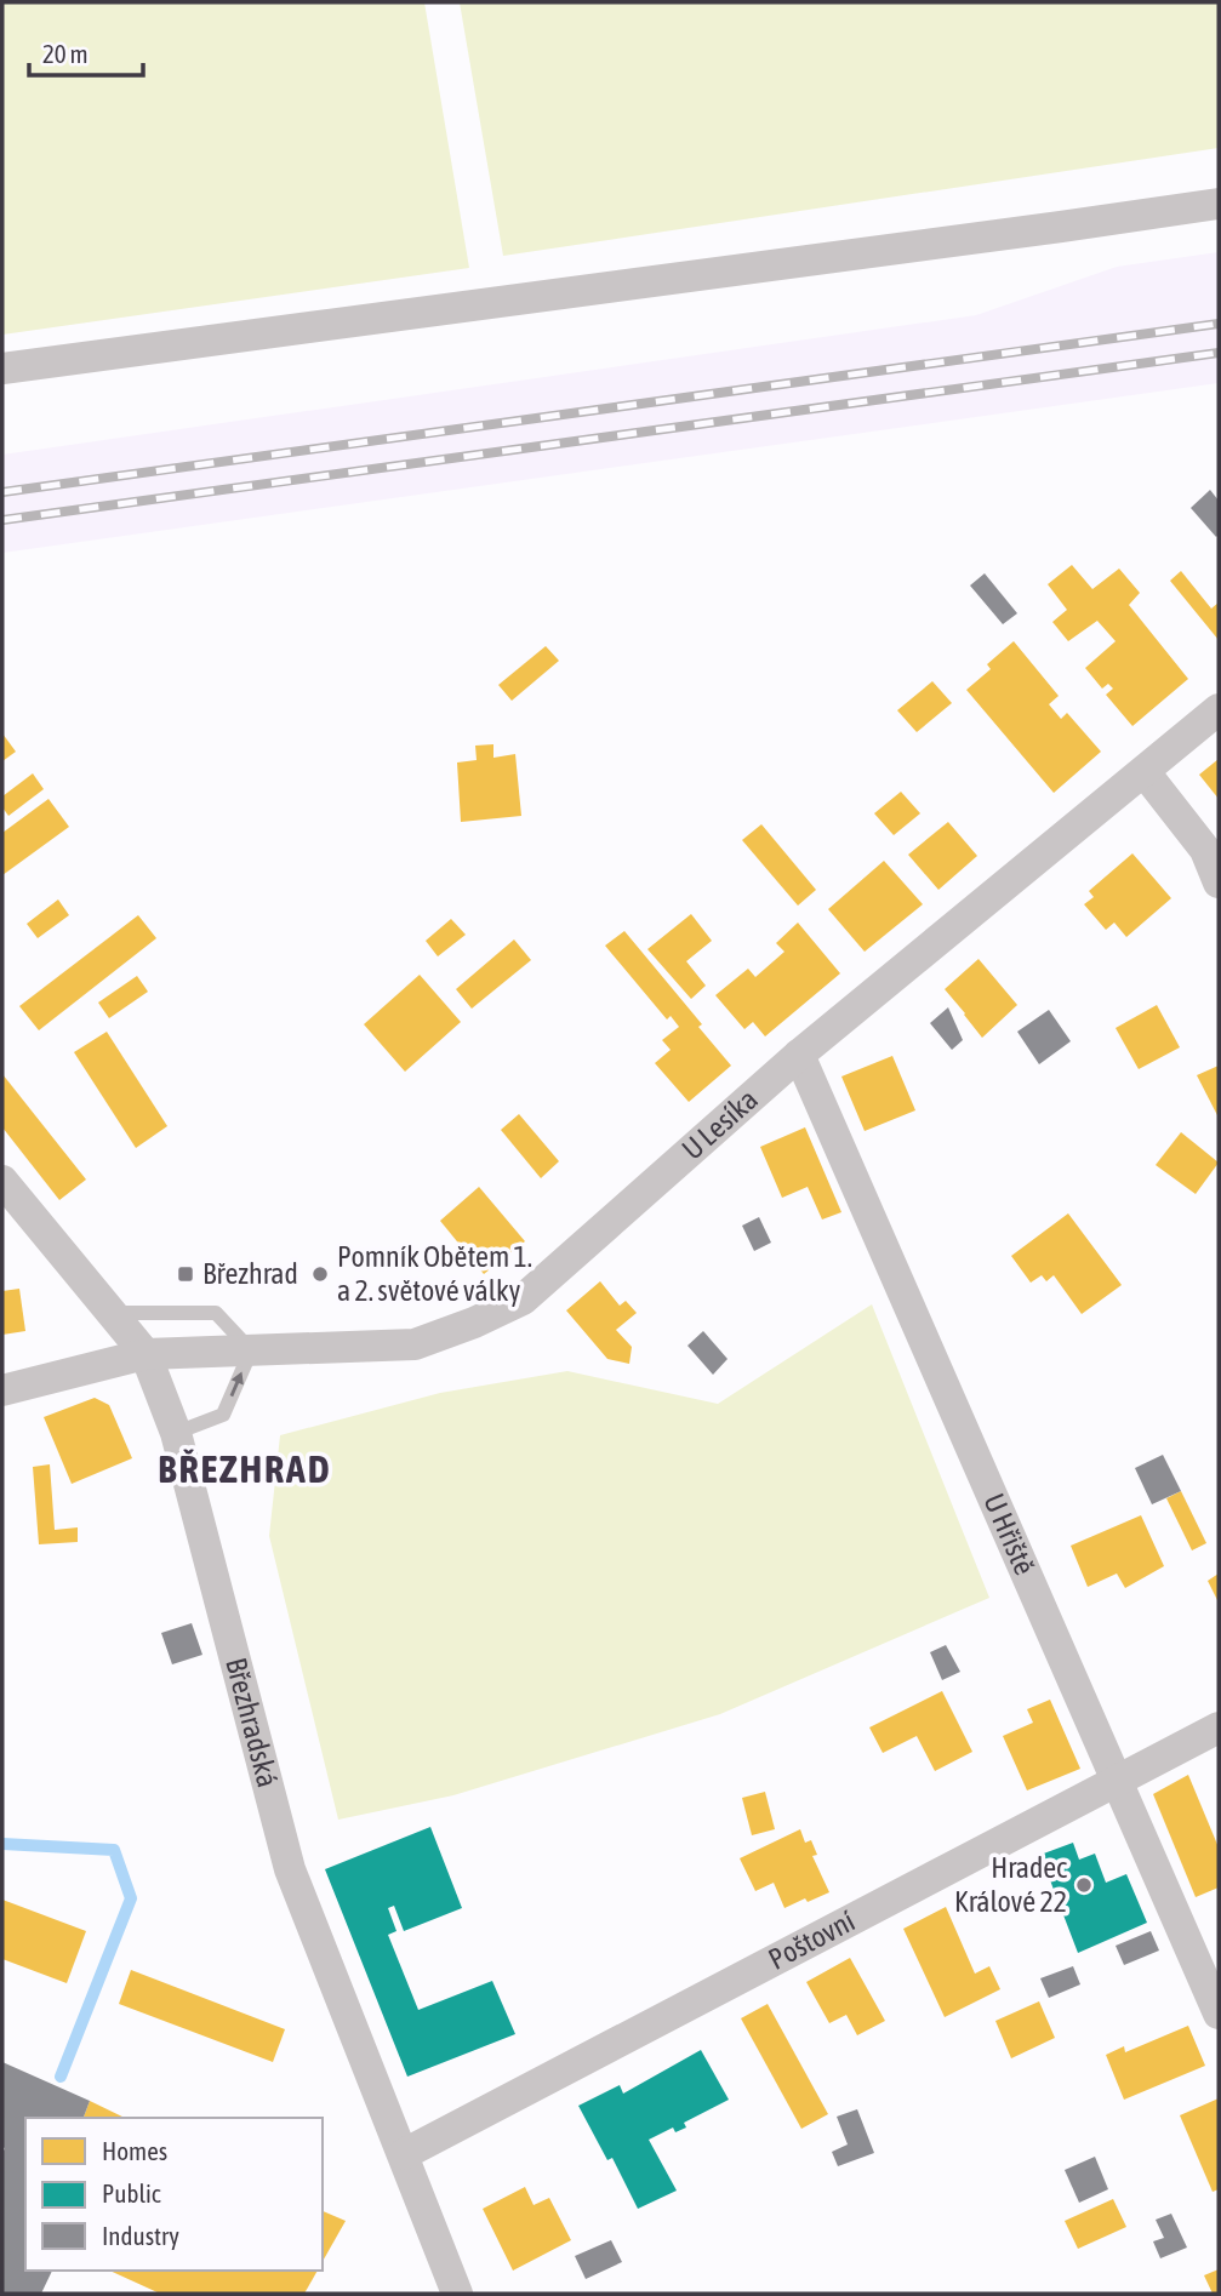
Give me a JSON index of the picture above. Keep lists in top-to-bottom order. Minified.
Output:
{"streets":{"street":["U Lesíka","U Hřiště","Březhradská","Poštovní"]},"crossings":[["U Lesíka","U Hřiště"],["U Lesíka","Březhradská"],["U Hřiště","Poštovní"],["Březhradská","Poštovní"]],"districts":["BŘEZHRAD"],"places":{"transit":["Březhrad"],"other":["Pomník Obětem 1. a 2. světové války","Hradec Králové 22"]},"legend":["Homes","Public","Industry"],"scale_bar":"20 m"}
